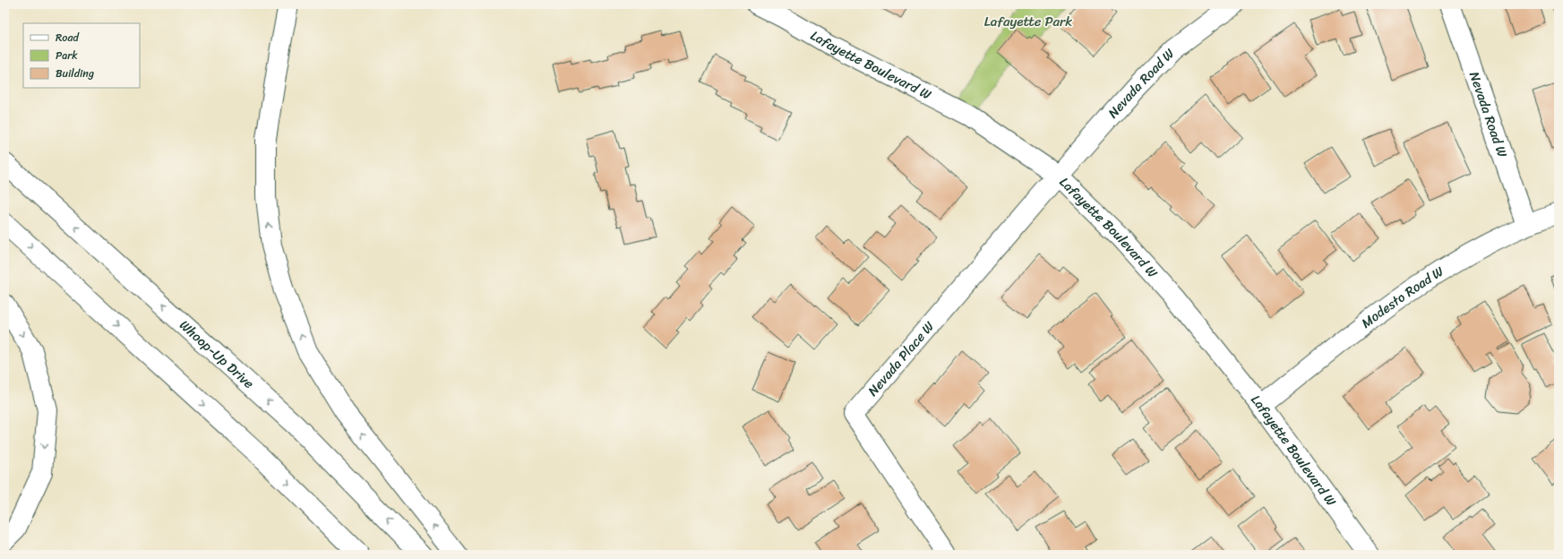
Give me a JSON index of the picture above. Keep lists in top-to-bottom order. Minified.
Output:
{"streets":{"main road":["Lafayette Boulevard W","Nevada Road W","Modesto Road W","Whoop-Up Drive","Nevada Place W"]},"crossings":[["Lafayette Boulevard W","Nevada Road W"],["Lafayette Boulevard W","Modesto Road W"],["Lafayette Boulevard W","Nevada Place W"],["Nevada Road W","Modesto Road W"],["Nevada Road W","Nevada Place W"]],"parks":["Lafayette Park"],"legend":["Road","Park","Building"]}
